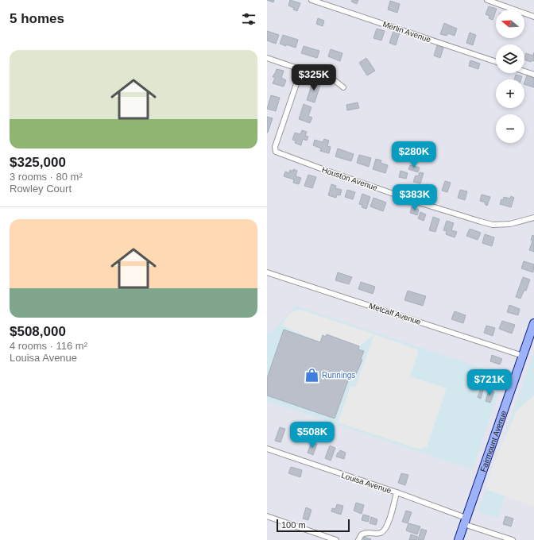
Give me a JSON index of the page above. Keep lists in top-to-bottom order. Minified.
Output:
{"streets":{"main road":["Fairmount Avenue"],"street":["Merlin Avenue","Houston Avenue","Metcalf Avenue","Louisa Avenue"]},"crossings":[["Metcalf Avenue","Fairmount Avenue"],["Fairmount Avenue","Louisa Avenue"]],"places":{"shop":["Runnings"]},"scale_bar":"100 m","north":"left","page":{"heading":"5 homes","map_buttons":["+","−"],"list":[{"name":"$325,000","note":"3 rooms · 80 m² · Rowley Court"},{"name":"$508,000","note":"4 rooms · 116 m² · Louisa Avenue"}],"price":["$325K","$280K","$383K","$721K","$508K"],"scale":"100 m"}}
